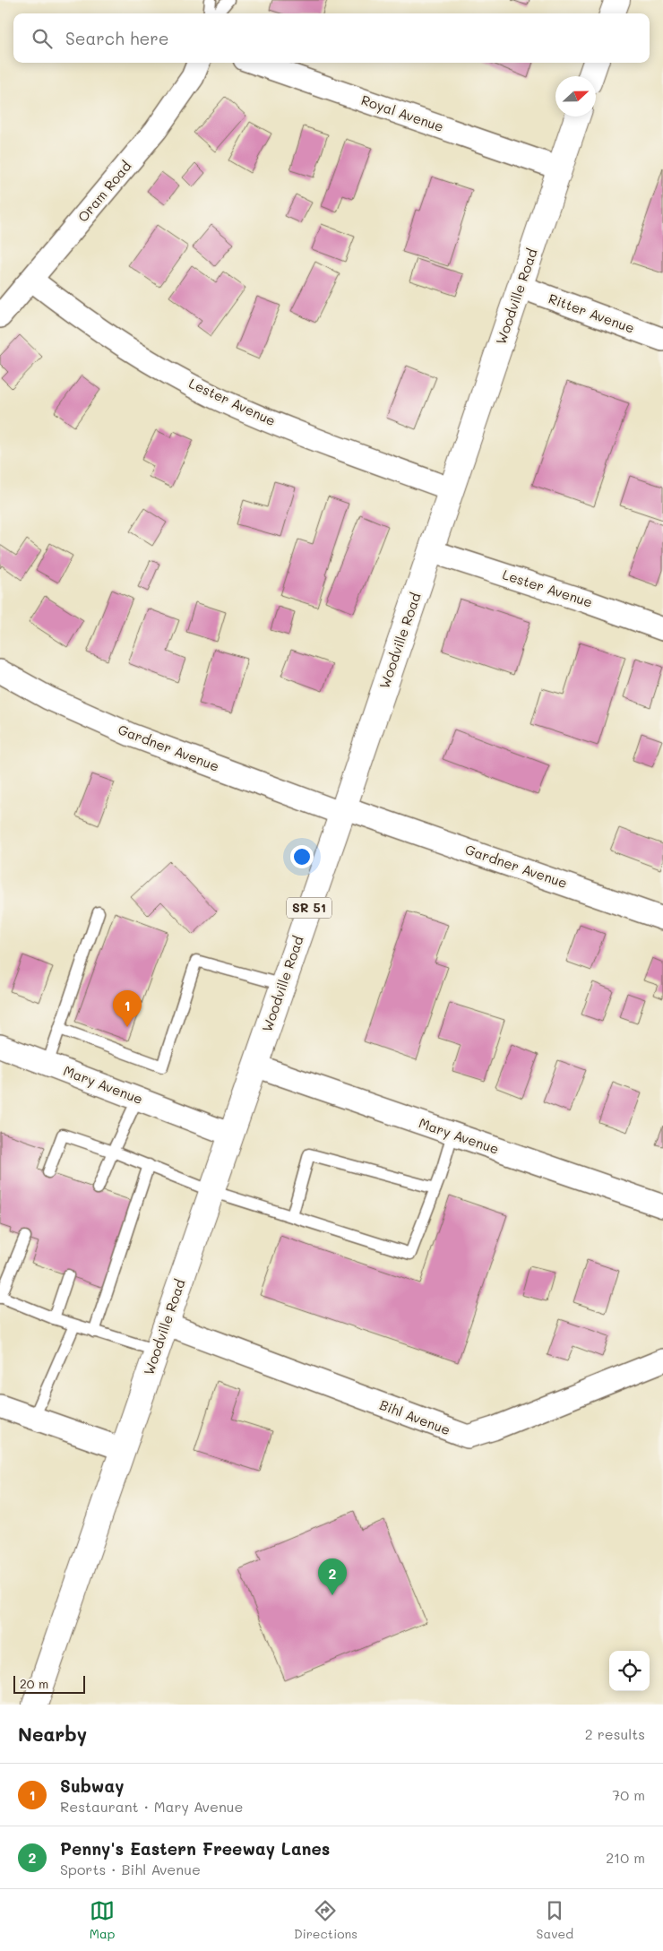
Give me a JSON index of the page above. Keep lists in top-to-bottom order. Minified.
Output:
{"streets":{"main road":["Woodville Road","SR 51"],"street":["Royal Avenue","Oram Road","Ritter Avenue","Lester Avenue","Gardner Avenue","Mary Avenue","Bihl Avenue"]},"crossings":[["Royal Avenue","Woodville Road"],["Oram Road","Lester Avenue"],["Woodville Road","Ritter Avenue"],["Woodville Road","Lester Avenue"],["Woodville Road","Gardner Avenue"],["Woodville Road","Mary Avenue"],["Woodville Road","Bihl Avenue"]],"scale_bar":"20 m","north":"right","page":{"search":"Search here","pins":["1","2"],"scale":"20 m","heading":["Nearby","2 results"],"list":[{"mark":"1","name":"Subway","note":"Restaurant · Mary Avenue","value":"70 m"},{"mark":"2","name":"Penny's Eastern Freeway Lanes","note":"Sports · Bihl Avenue","value":"210 m"}],"nav":["Map","Directions","Saved"]}}
